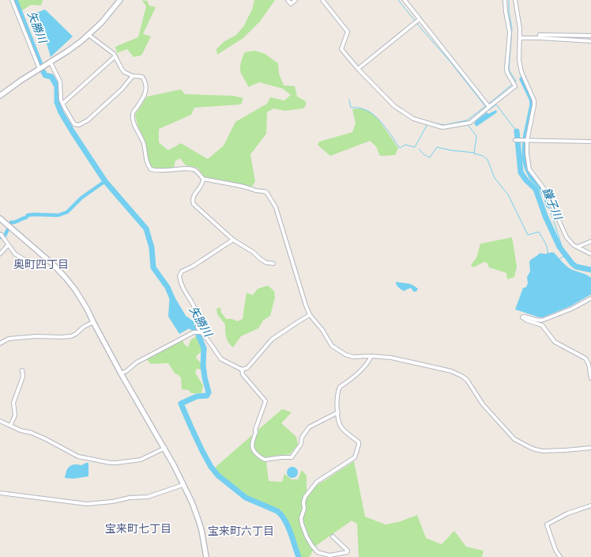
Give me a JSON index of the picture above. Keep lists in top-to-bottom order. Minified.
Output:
{"districts":["奥町四丁目","宝来町七丁目","宝来町六丁目"],"water":["矢勝川","鎌子川"]}
